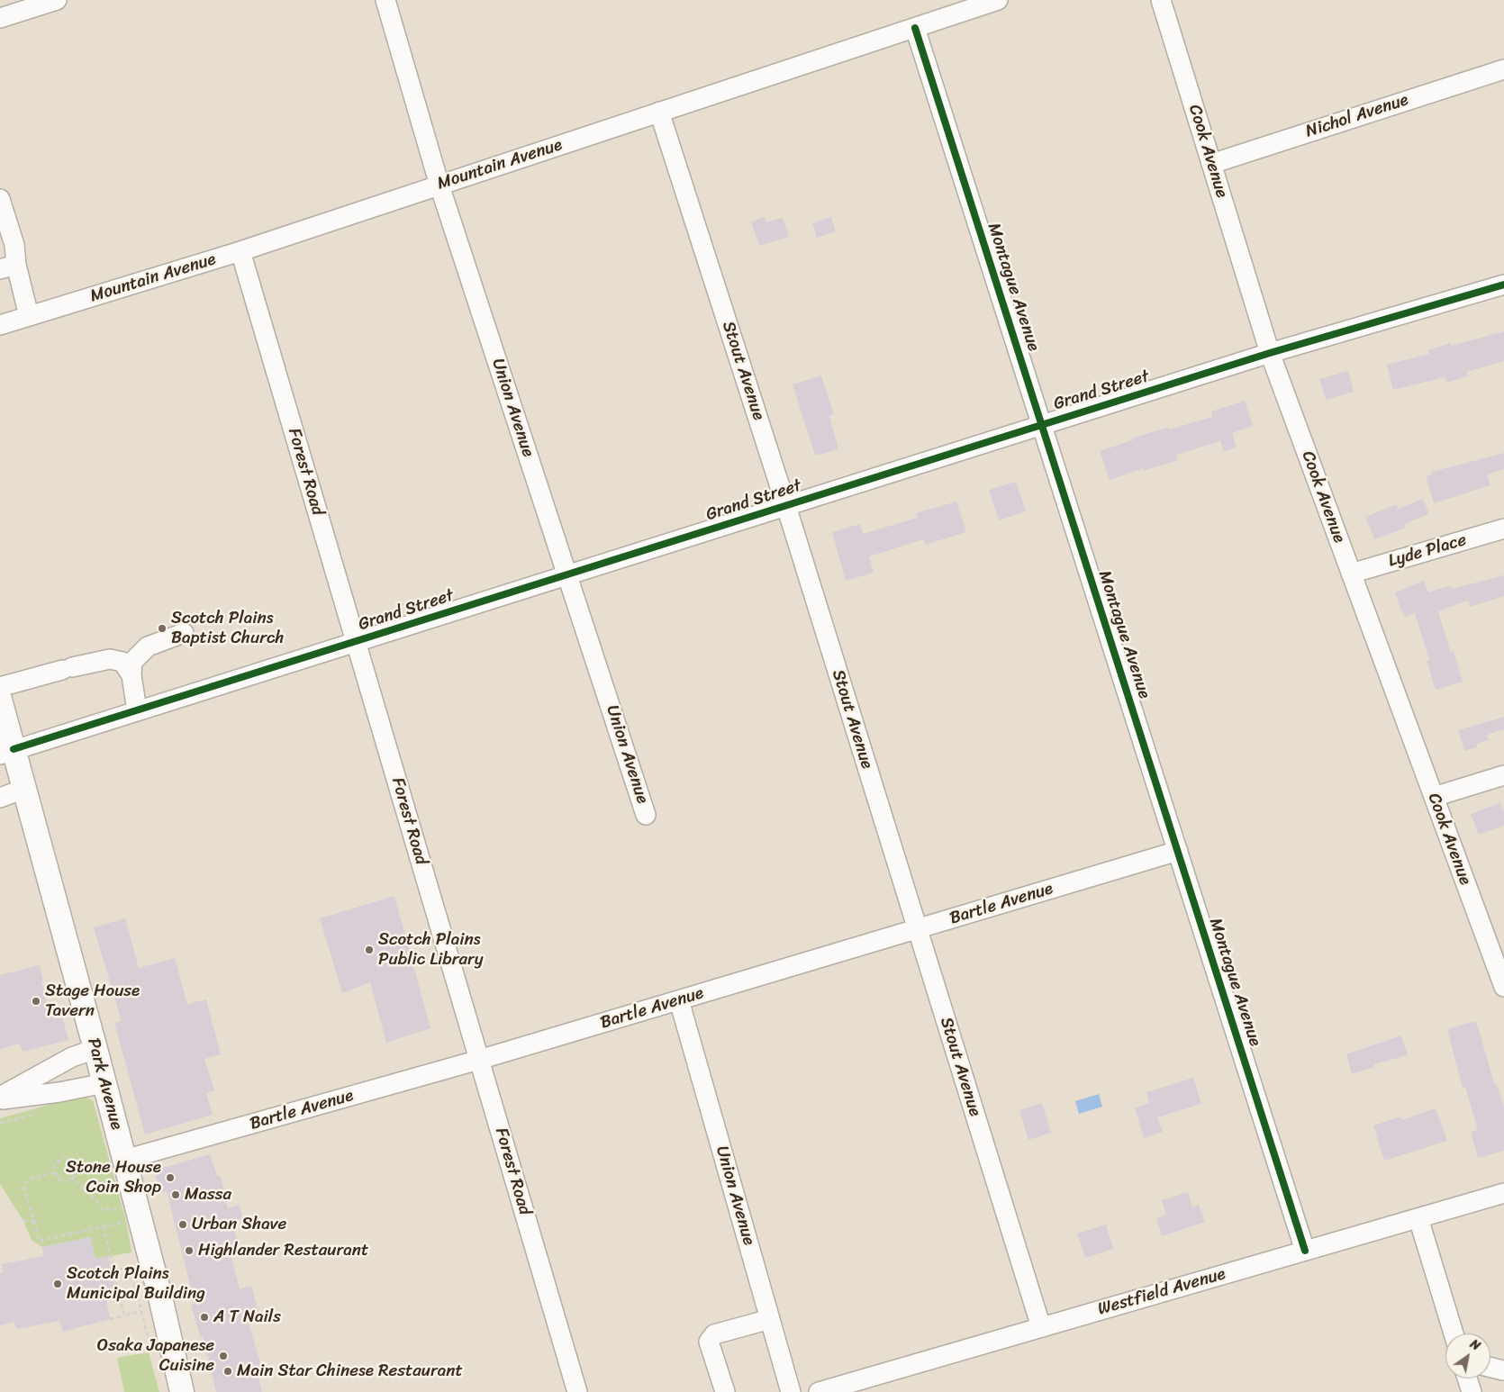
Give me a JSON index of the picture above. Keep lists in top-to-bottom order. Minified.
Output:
{"streets":{"main road":["Park Avenue"],"street":["Nichol Avenue","Cook Avenue","Mountain Avenue","Montague Avenue","Stout Avenue","Grand Street","Union Avenue","Forest Road","Lyde Place","Bartle Avenue","Westfield Avenue"]},"crossings":[["Nichol Avenue","Cook Avenue"],["Cook Avenue","Grand Street"],["Cook Avenue","Lyde Place"],["Mountain Avenue","Montague Avenue"],["Mountain Avenue","Stout Avenue"],["Mountain Avenue","Union Avenue"],["Mountain Avenue","Forest Road"],["Montague Avenue","Grand Street"],["Montague Avenue","Bartle Avenue"],["Montague Avenue","Westfield Avenue"],["Stout Avenue","Grand Street"],["Stout Avenue","Bartle Avenue"],["Stout Avenue","Westfield Avenue"],["Grand Street","Union Avenue"],["Grand Street","Forest Road"],["Grand Street","Park Avenue"],["Union Avenue","Bartle Avenue"],["Forest Road","Bartle Avenue"],["Bartle Avenue","Park Avenue"]],"places":["Scotch Plains Baptist Church","Scotch Plains Public Library","Stage House Tavern","Stone House Coin Shop","Massa","Urban Shave","Highlander Restaurant","Scotch Plains Municipal Building","A T Nails","Osaka Japanese Cuisine","Main Star Chinese Restaurant"],"north":"top right"}
